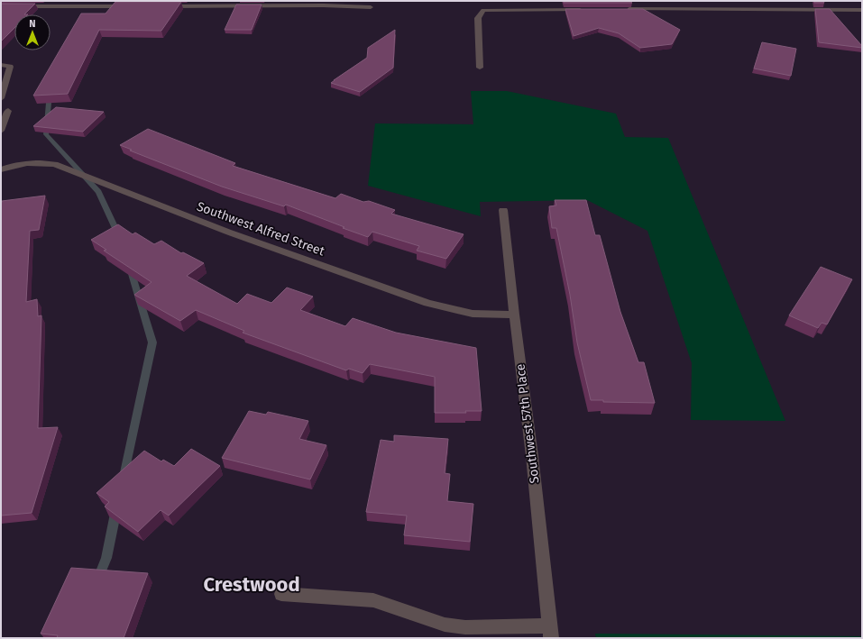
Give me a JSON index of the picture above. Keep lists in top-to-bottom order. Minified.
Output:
{"streets":{"street":["Southwest Alfred Street","Southwest 57th Place"]},"crossings":[["Southwest Alfred Street","Southwest 57th Place"]],"districts":["Crestwood"],"north":"top"}
